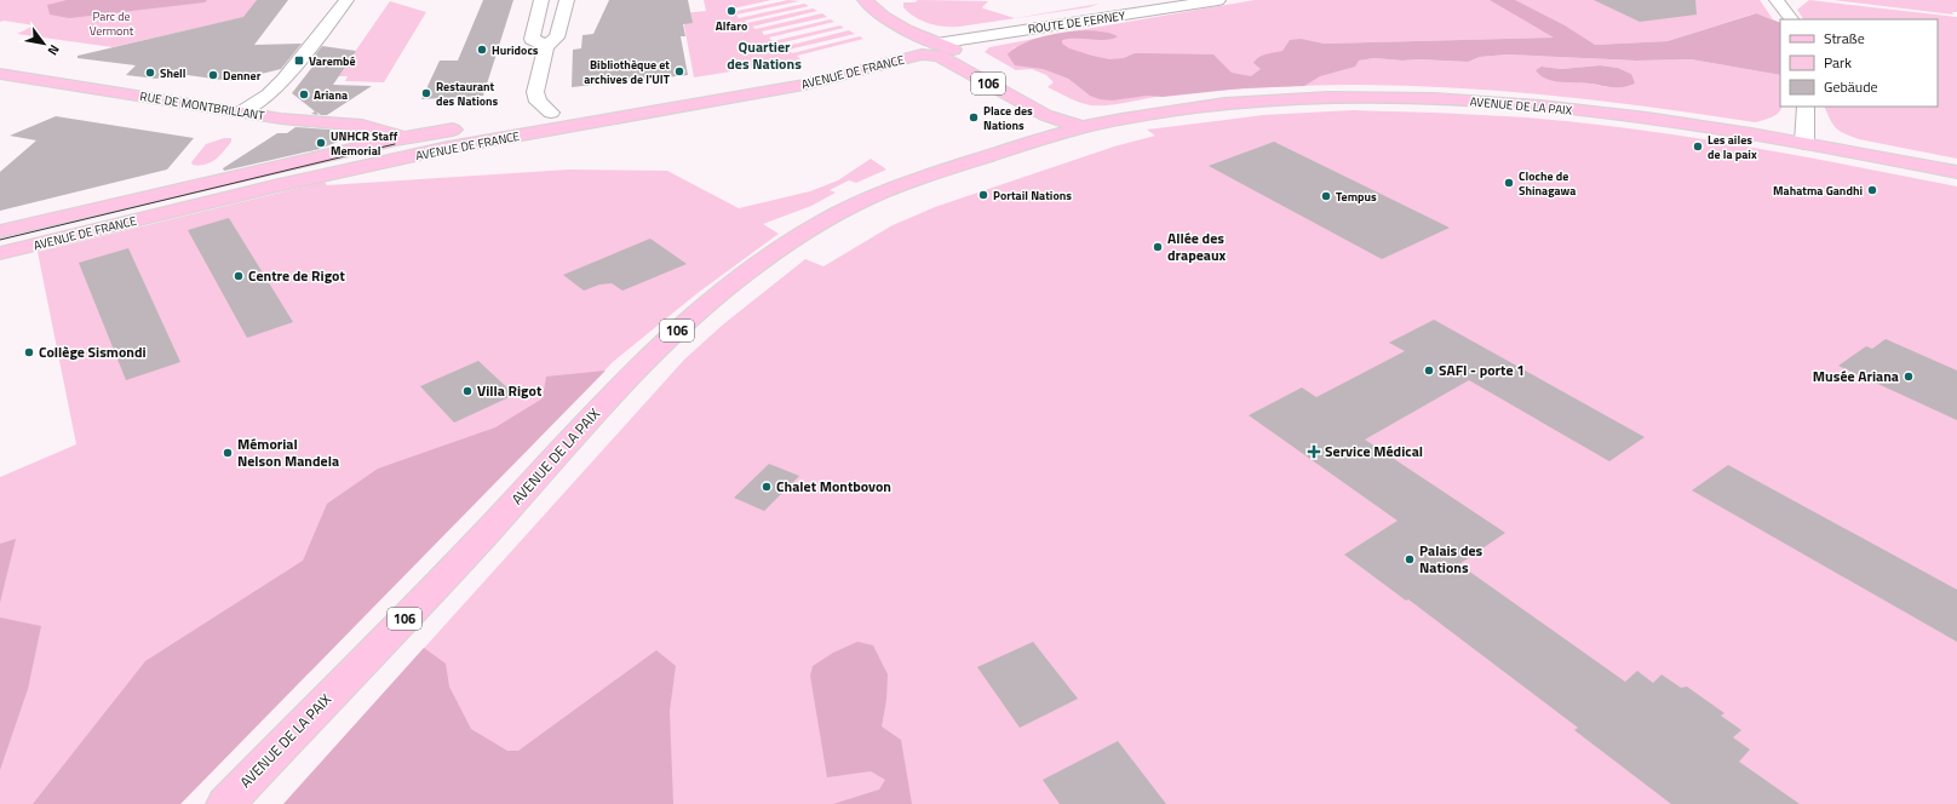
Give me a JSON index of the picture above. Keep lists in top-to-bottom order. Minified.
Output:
{"streets":{"main road":["AVENUE DE FRANCE","106","RUE DE MONTBRILLANT","AVENUE DE LA PAIX"],"street":["ROUTE DE FERNEY"]},"crossings":[["ROUTE DE FERNEY","AVENUE DE FRANCE"],["ROUTE DE FERNEY","106"],["AVENUE DE FRANCE","106"],["AVENUE DE FRANCE","RUE DE MONTBRILLANT"],["106","AVENUE DE LA PAIX"]],"districts":["Quartier des Nations"],"parks":["Parc de Vermont"],"places":{"other":["Alfaro","Huridocs","Bibliothèque et archives de l'UIT","Shell","Denner","Restaurant des Nations","Ariana","Place des Nations","UNHCR Staff Memorial","Les ailes de la paix","Cloche de Shinagawa","Mahatma Gandhi","Portail Nations","Tempus","Allée des drapeaux","Centre de Rigot","Collège Sismondi","SAFI - porte 1","Musée Ariana","Villa Rigot","Mémorial Nelson Mandela","Chalet Montbovon","Palais des Nations"],"transit":["Varembé"],"health":["Service Médical"]},"legend":["Straße","Park","Gebäude"],"north":"bottom right"}
